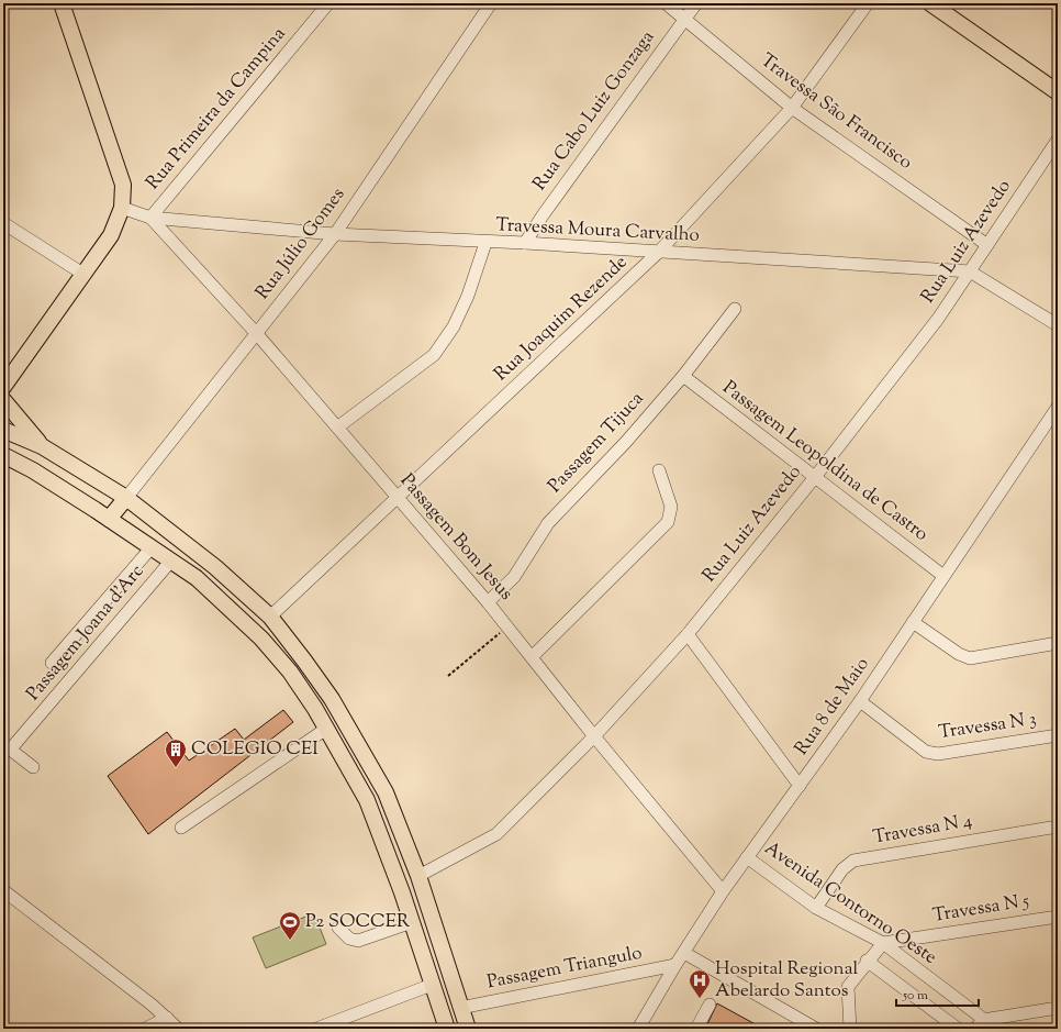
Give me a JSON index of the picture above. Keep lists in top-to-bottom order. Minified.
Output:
{"streets":{"street":["Rua Primeira da Campina","Rua Cabo Luiz Gonzaga","Travessa São Francisco","Travessa Moura Carvalho","Rua Luiz Azevedo","Rua Júlio Gomes","Rua Joaquim Rezende","Passagem Tijuca","Passagem Leopoldina de Castro","Passagem Bom Jesus","Passagem Joana d'Arc","Rua 8 de Maio","Travessa N 3","Travessa N 4","Avenida Contorno Oeste","Travessa N 5","Passagem Triangulo"]},"crossings":[["Rua Primeira da Campina","Travessa Moura Carvalho"],["Rua Primeira da Campina","Passagem Bom Jesus"],["Rua Cabo Luiz Gonzaga","Travessa São Francisco"],["Rua Cabo Luiz Gonzaga","Travessa Moura Carvalho"],["Travessa São Francisco","Rua Luiz Azevedo"],["Travessa São Francisco","Rua Joaquim Rezende"],["Travessa Moura Carvalho","Rua Luiz Azevedo"],["Travessa Moura Carvalho","Rua Júlio Gomes"],["Travessa Moura Carvalho","Rua Joaquim Rezende"],["Travessa Moura Carvalho","Passagem Bom Jesus"],["Rua Luiz Azevedo","Passagem Leopoldina de Castro"],["Rua Luiz Azevedo","Passagem Bom Jesus"],["Rua Júlio Gomes","Passagem Bom Jesus"],["Rua Joaquim Rezende","Passagem Bom Jesus"],["Passagem Tijuca","Passagem Leopoldina de Castro"],["Passagem Tijuca","Passagem Bom Jesus"],["Passagem Leopoldina de Castro","Rua 8 de Maio"],["Passagem Bom Jesus","Rua 8 de Maio"],["Rua 8 de Maio","Travessa N 3"],["Rua 8 de Maio","Avenida Contorno Oeste"],["Rua 8 de Maio","Passagem Triangulo"],["Travessa N 4","Avenida Contorno Oeste"],["Avenida Contorno Oeste","Travessa N 5"]],"places":{"building":["COLEGIO CEI"],"sports":["P2 SOCCER"],"hospital":["Hospital Regional Abelardo Santos"]},"scale_bar":"50 m"}
